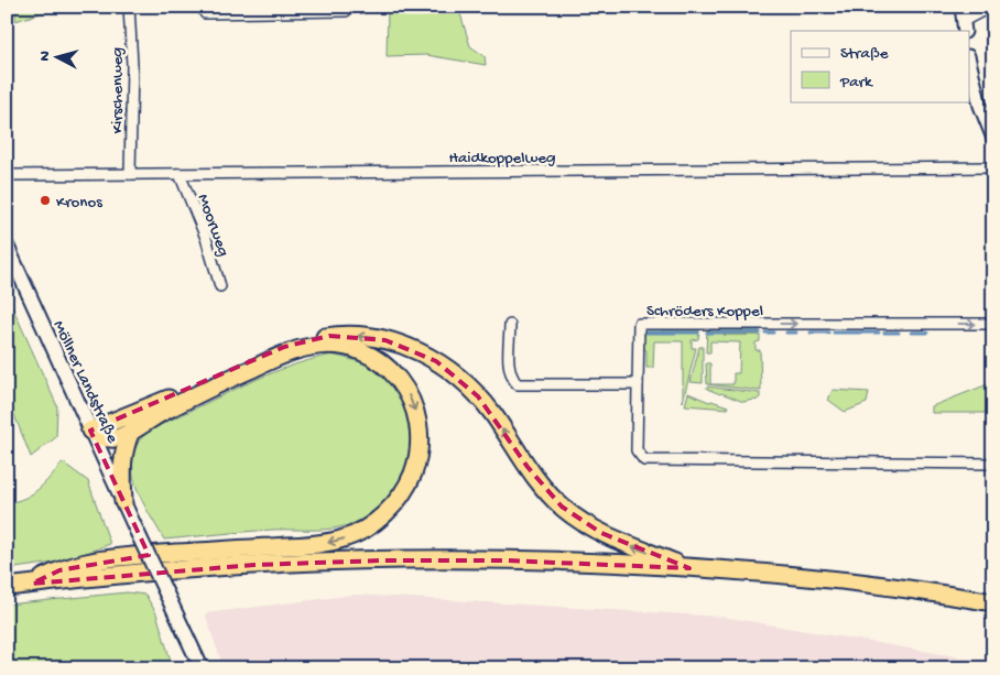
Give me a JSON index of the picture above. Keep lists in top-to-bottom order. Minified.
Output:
{"streets":{"main road":["Möllner Landstraße"],"street":["Kirschenweg","Haidkoppelweg","Moorweg","Schröders Koppel"]},"crossings":[["Kirschenweg","Haidkoppelweg"],["Haidkoppelweg","Moorweg"]],"one_way":["Schröders Koppel"],"places":["Kronos"],"legend":["Straße","Park"],"north":"left"}
